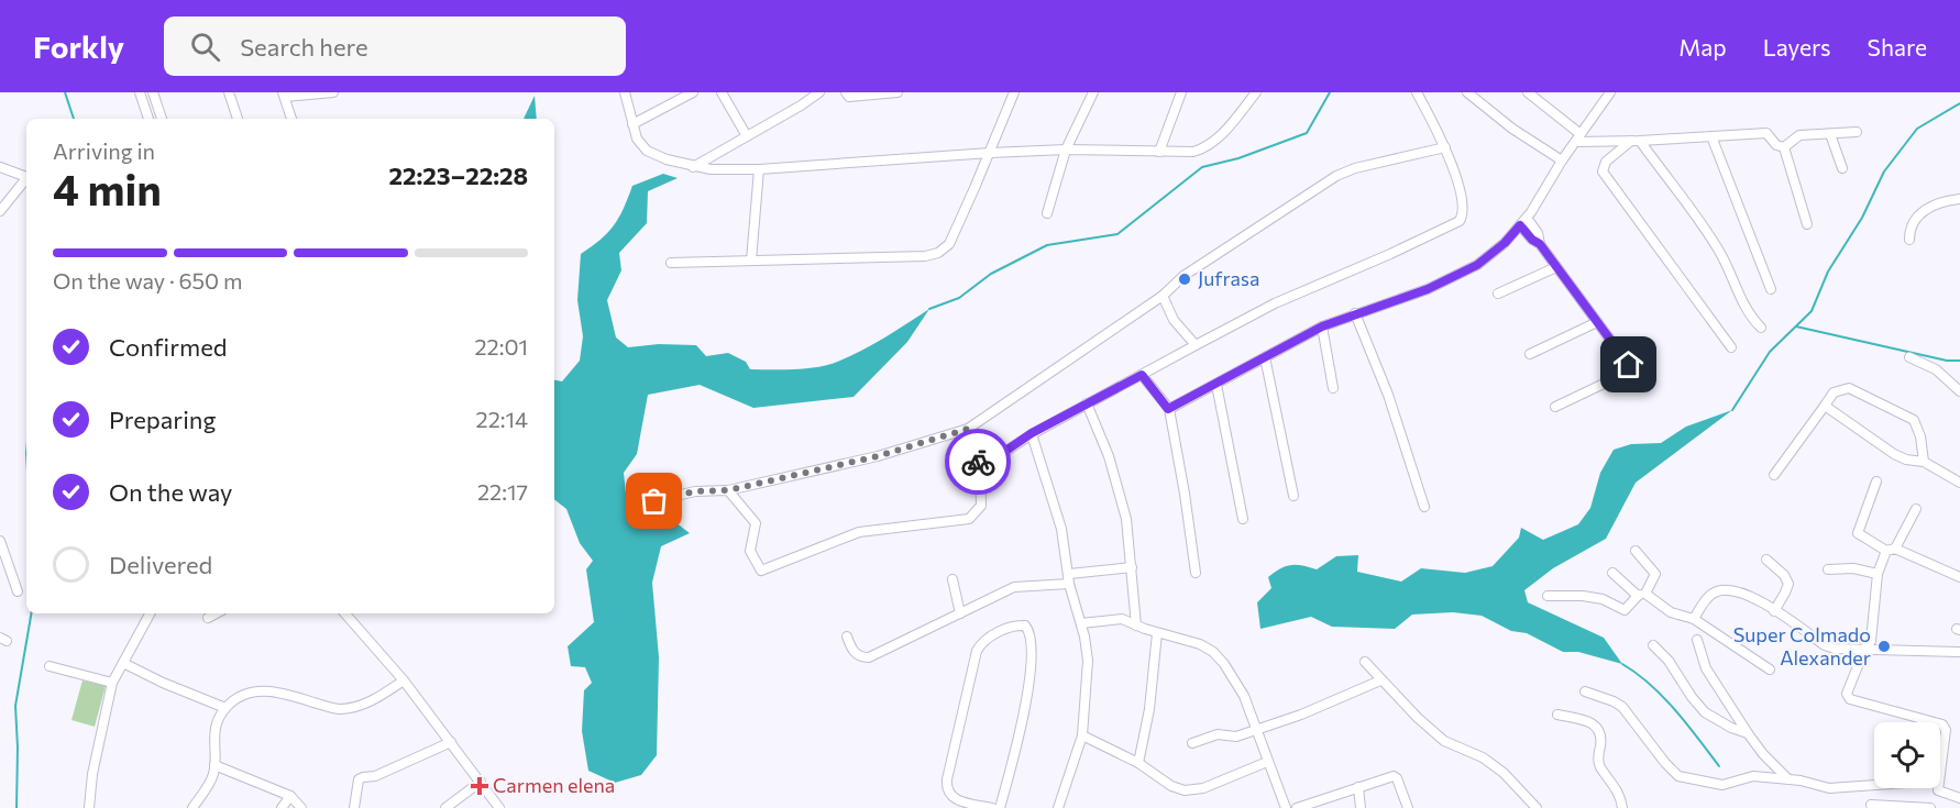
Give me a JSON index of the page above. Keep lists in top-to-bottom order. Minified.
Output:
{"places":{"other":["Jufrasa","Super Colmado Alexander"],"health":["Carmen elena"]},"page":{"header":"Forkly","search":"Search here","nav":["Map","Layers","Share"],"heading":["4 min","Arriving in","22:23–22:28"],"bar":"On the way · 650 m","list":[["Confirmed","22:01"],["Preparing","22:14"],["On the way","22:17"],"Delivered"]}}
